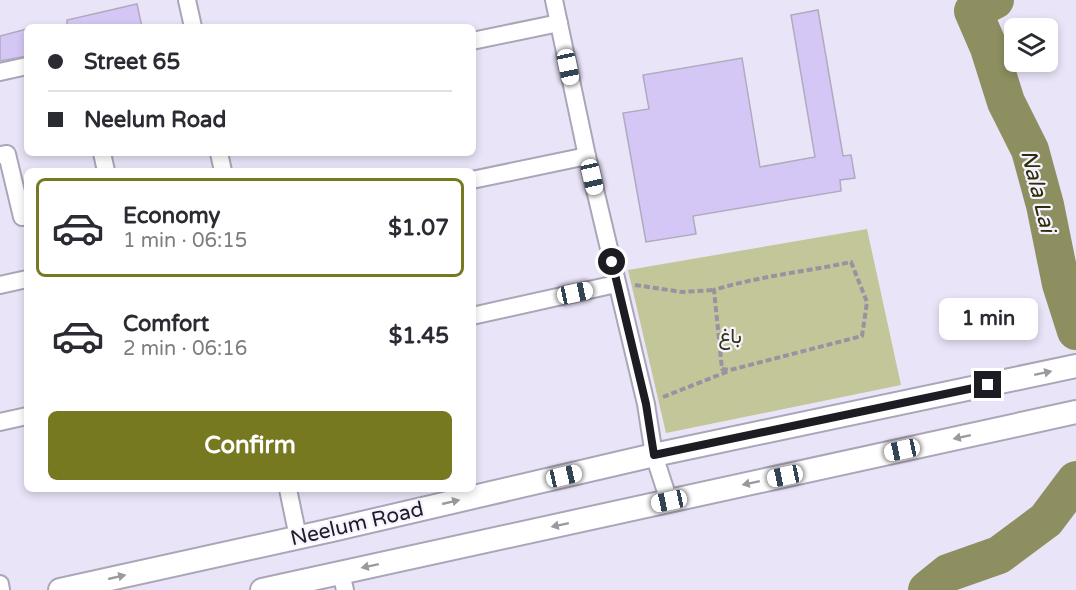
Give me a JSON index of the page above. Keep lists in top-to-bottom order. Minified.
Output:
{"streets":{"main road":["Neelum Road"]},"water":["Nala Lai"],"parks":["باغ"],"page":{"banner":["Street 65","Neelum Road"],"list":[{"name":"Economy","note":"1 min · 06:15","value":"$1.07"},{"name":"Comfort","note":"2 min · 06:16","value":"$1.45"}],"bubble":"1 min","buttons":"Confirm"}}
